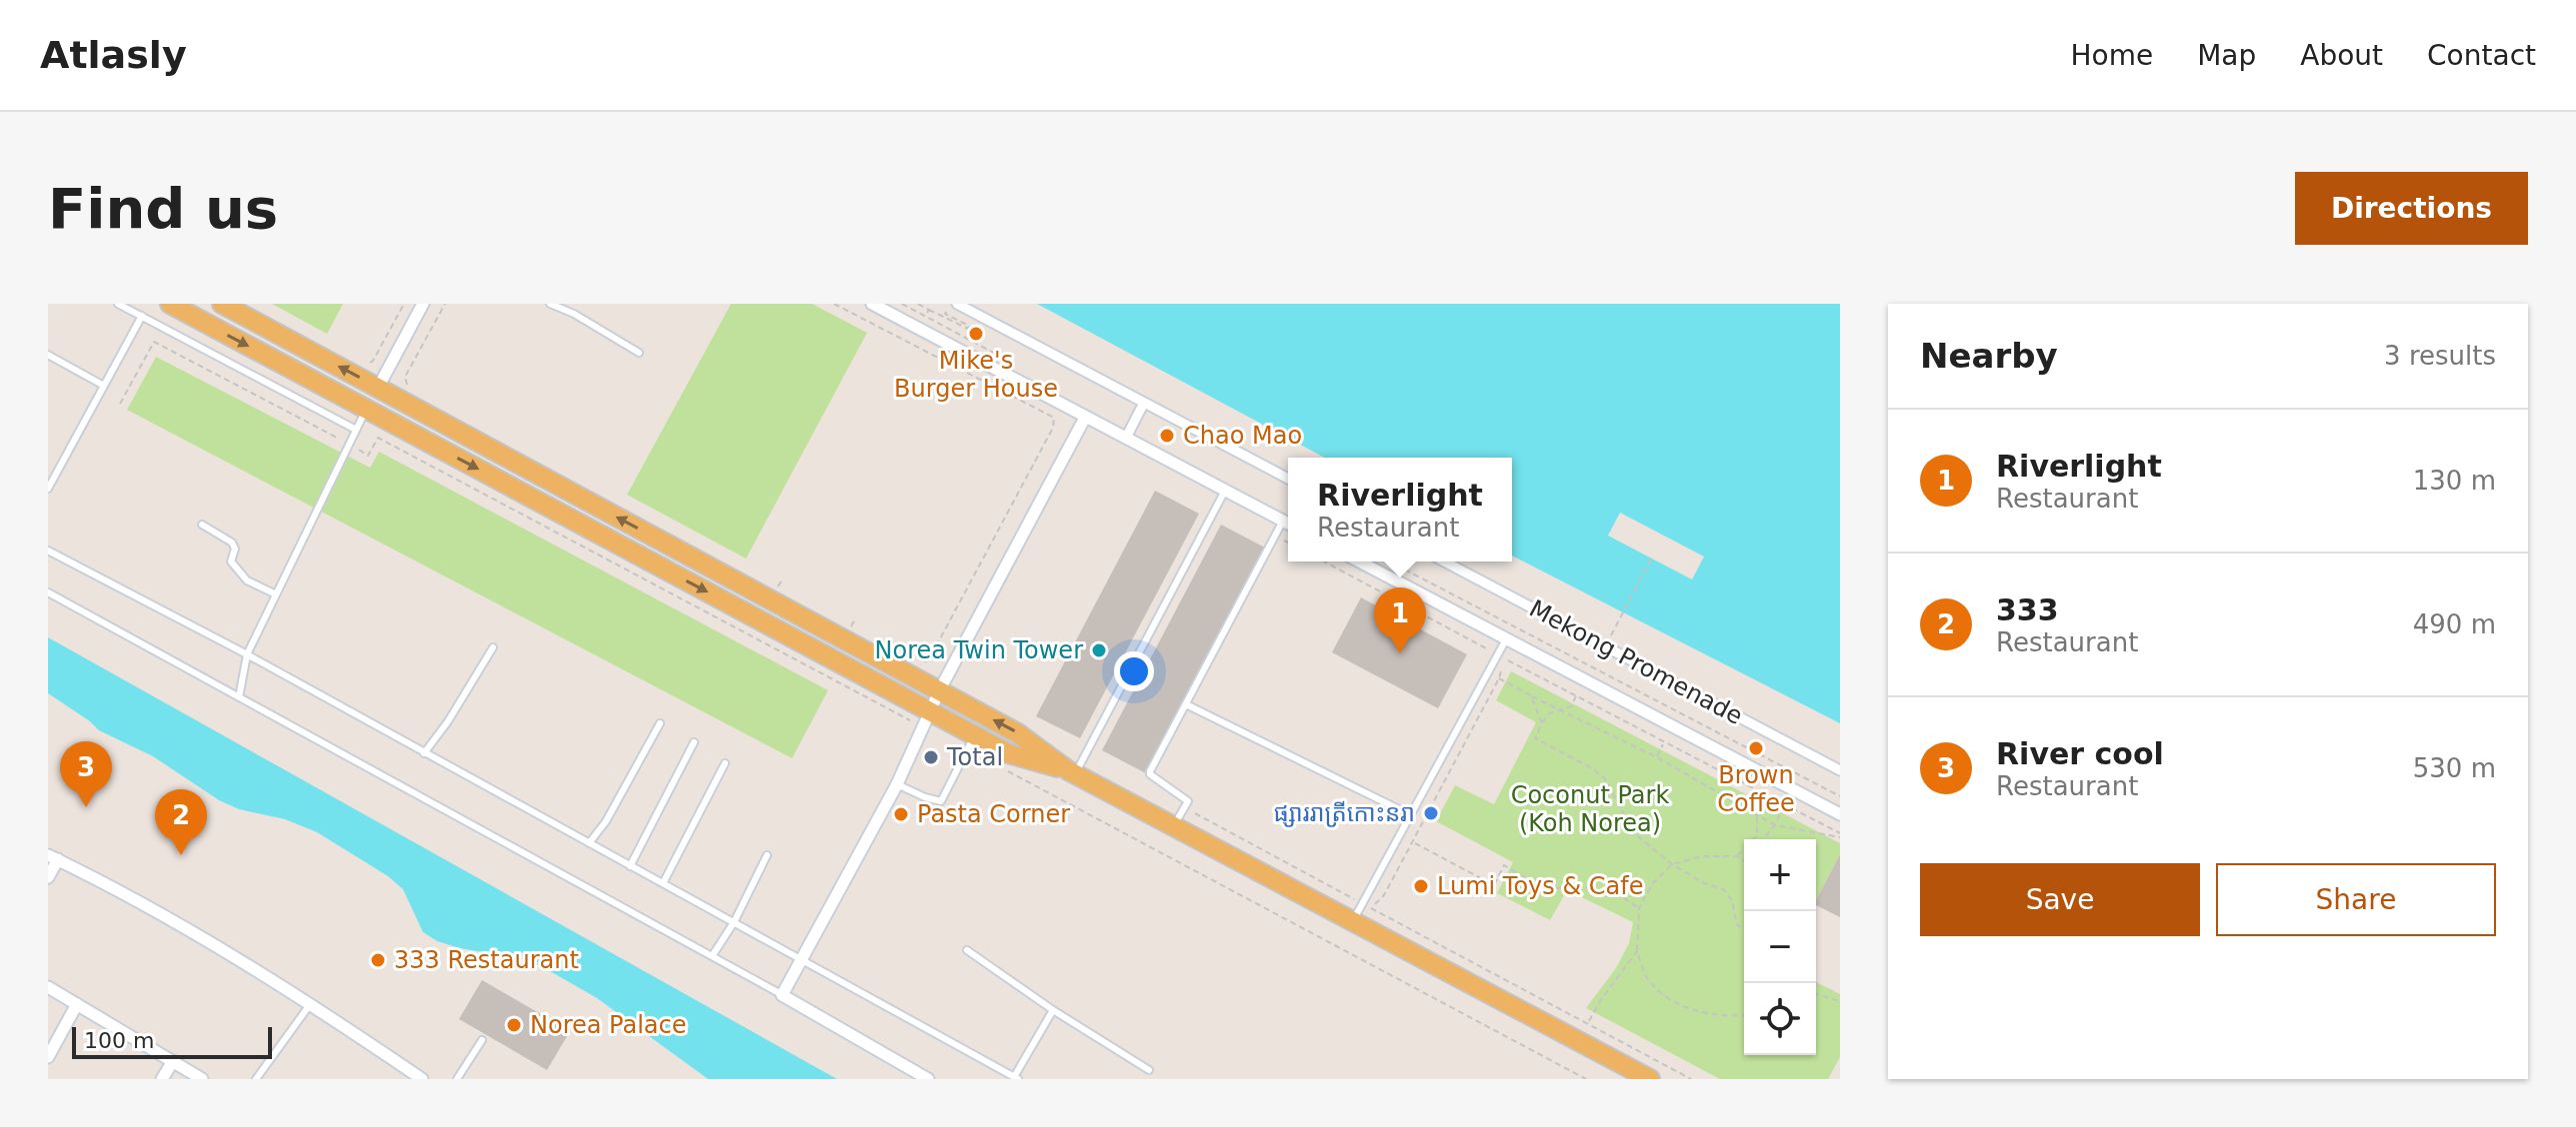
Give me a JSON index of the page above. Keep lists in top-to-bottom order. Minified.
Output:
{"streets":{"street":["Mekong Promenade"]},"parks":["Coconut Park (Koh Norea)"],"places":["Mike's Burger House","Chao Mao","Norea Twin Tower","Brown Coffee","Total","ផ្សាររាត្រីកោះនរា","Pasta Corner","Lumi Toys & Cafe","333 Restaurant","Norea Palace"],"scale_bar":"100 m","page":{"header":"Atlasly","nav":["Home","Map","About","Contact"],"buttons":["Directions",["Save","Share"]],"title":"Find us","heading":["Nearby","3 results"],"list":[{"mark":"1","name":"Riverlight","note":"Restaurant","value":"130 m"},{"mark":"2","name":"333","note":"Restaurant","value":"490 m"},{"mark":"3","name":"River cool","note":"Restaurant","value":"530 m"}],"popup":["Riverlight","Restaurant"],"pins":["1","3","2"],"map_buttons":["+","−"],"scale":"100 m"}}
